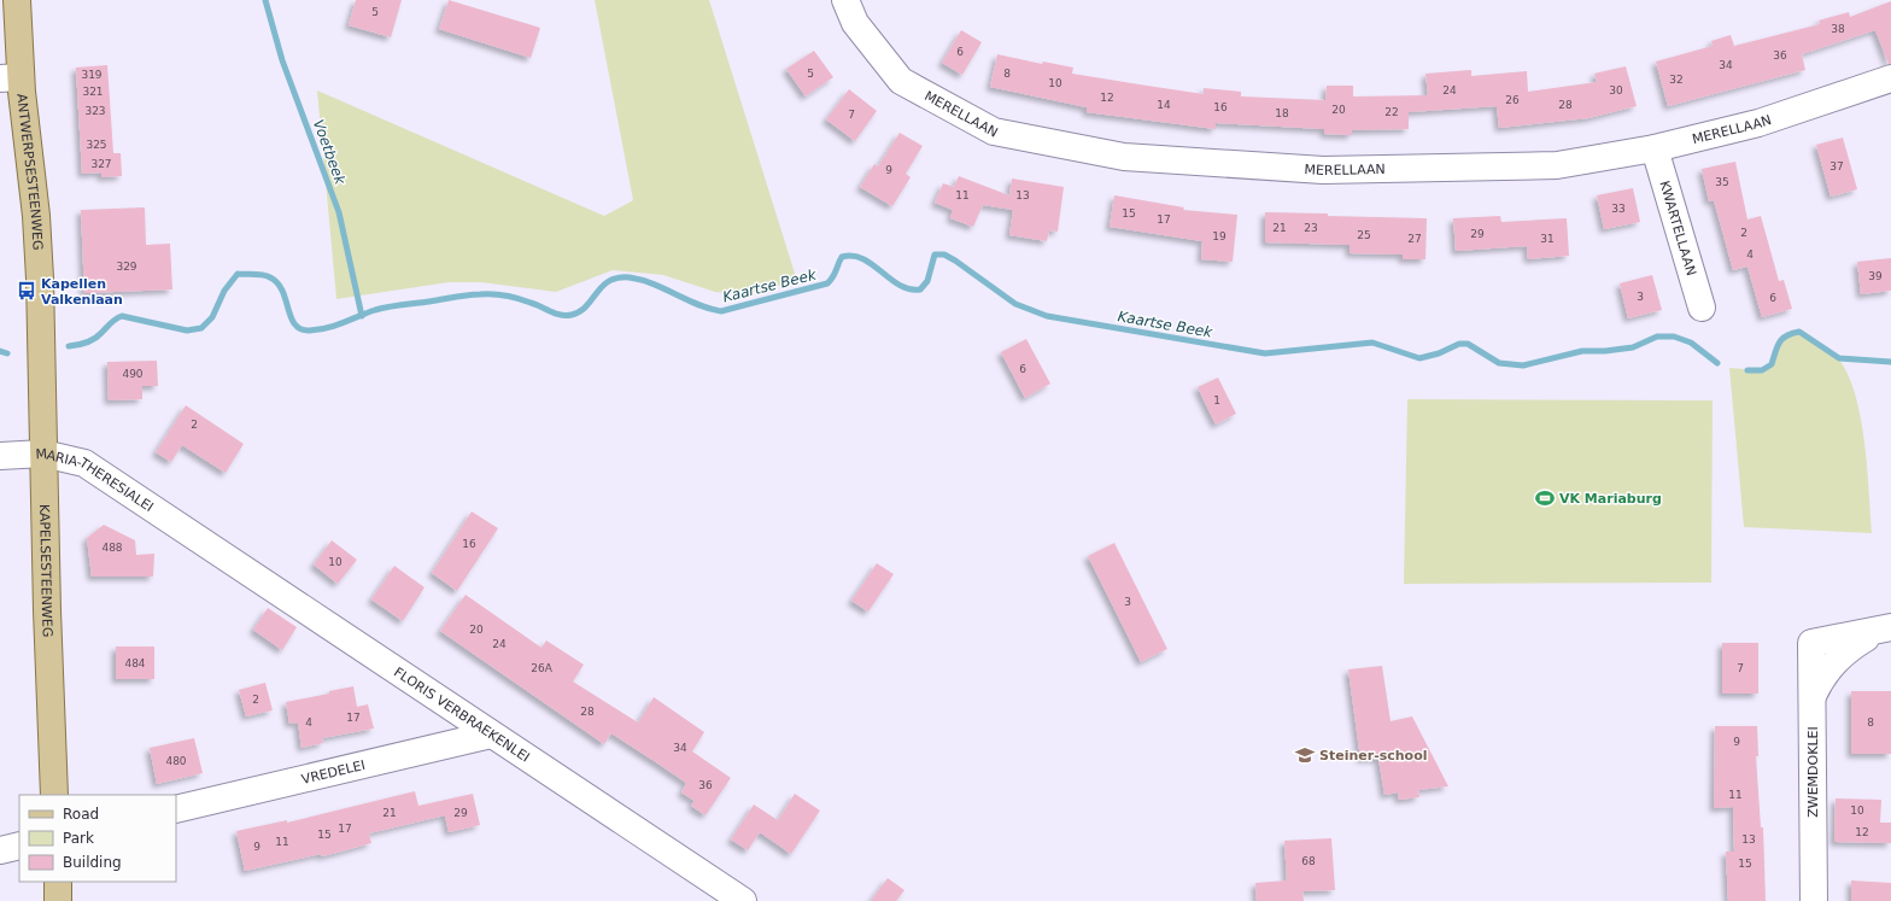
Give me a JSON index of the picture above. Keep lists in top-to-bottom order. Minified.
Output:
{"streets":{"main road":["ANTWERPSESTEENWEG","KAPELSESTEENWEG"],"street":["MERELLAAN","KWARTELLAAN","MARIA-THERESIALEI","FLORIS VERBRAEKENLEI","VREDELEI","ZWEMDOKLEI"]},"crossings":[["MERELLAAN","KWARTELLAAN"],["ANTWERPSESTEENWEG","KAPELSESTEENWEG"],["MARIA-THERESIALEI","KAPELSESTEENWEG"],["MARIA-THERESIALEI","FLORIS VERBRAEKENLEI"],["FLORIS VERBRAEKENLEI","VREDELEI"]],"water":["Voetbeek","Kaartse Beek"],"places":{"bus stop":["Kapellen Valkenlaan"],"sports":["VK Mariaburg"],"school or university":["Steiner-school"]},"house_numbers":["5","38","6","36","34","5","8","319","32","10","24","30","321","12","26","14","28","16","20","323","22","18","7","325","327","37","9","35","11","13","33","15","17","21","23","2","29","25","19","27","31","4","329","39","3","6","6","490","1","2","16","488","10","3","20","24","484","26A","7","2","28","17","4","8","9","34","480","36","11","10","21","29","17","12","15","13","11","9","68","15"],"legend":["Road","Park","Building"]}
